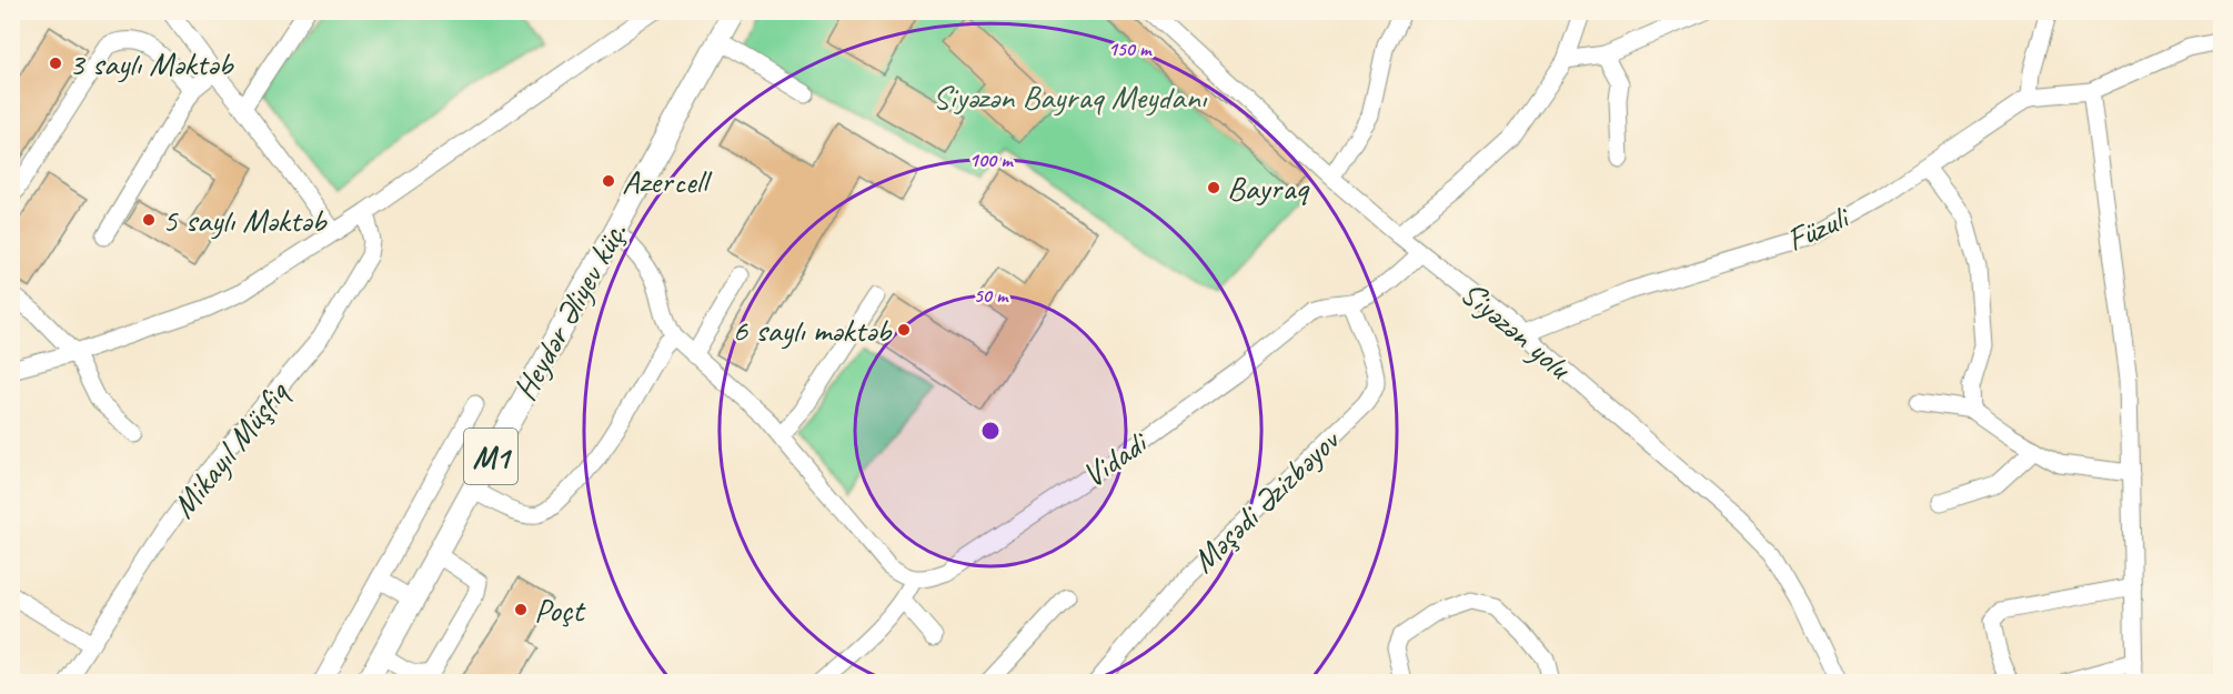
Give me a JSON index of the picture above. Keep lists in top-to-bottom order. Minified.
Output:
{"streets":{"main road":["Heydər Əliyev küç.","M1"],"street":["Füzuli","Siyəzən yolu","Mikayıl Müşfiq","Vidadi","Məşədi Əzizbəyov"]},"crossings":[["Füzuli","Siyəzən yolu"],["Siyəzən yolu","Vidadi"],["Vidadi","Məşədi Əzizbəyov"]],"parks":["Siyəzən Bayraq Meydanı"],"places":["3 saylı Məktəb","Azercell","Bayraq","5 saylı Məktəb","6 saylı məktəb","Poçt"],"rings":["150 m","100 m","50 m"]}
